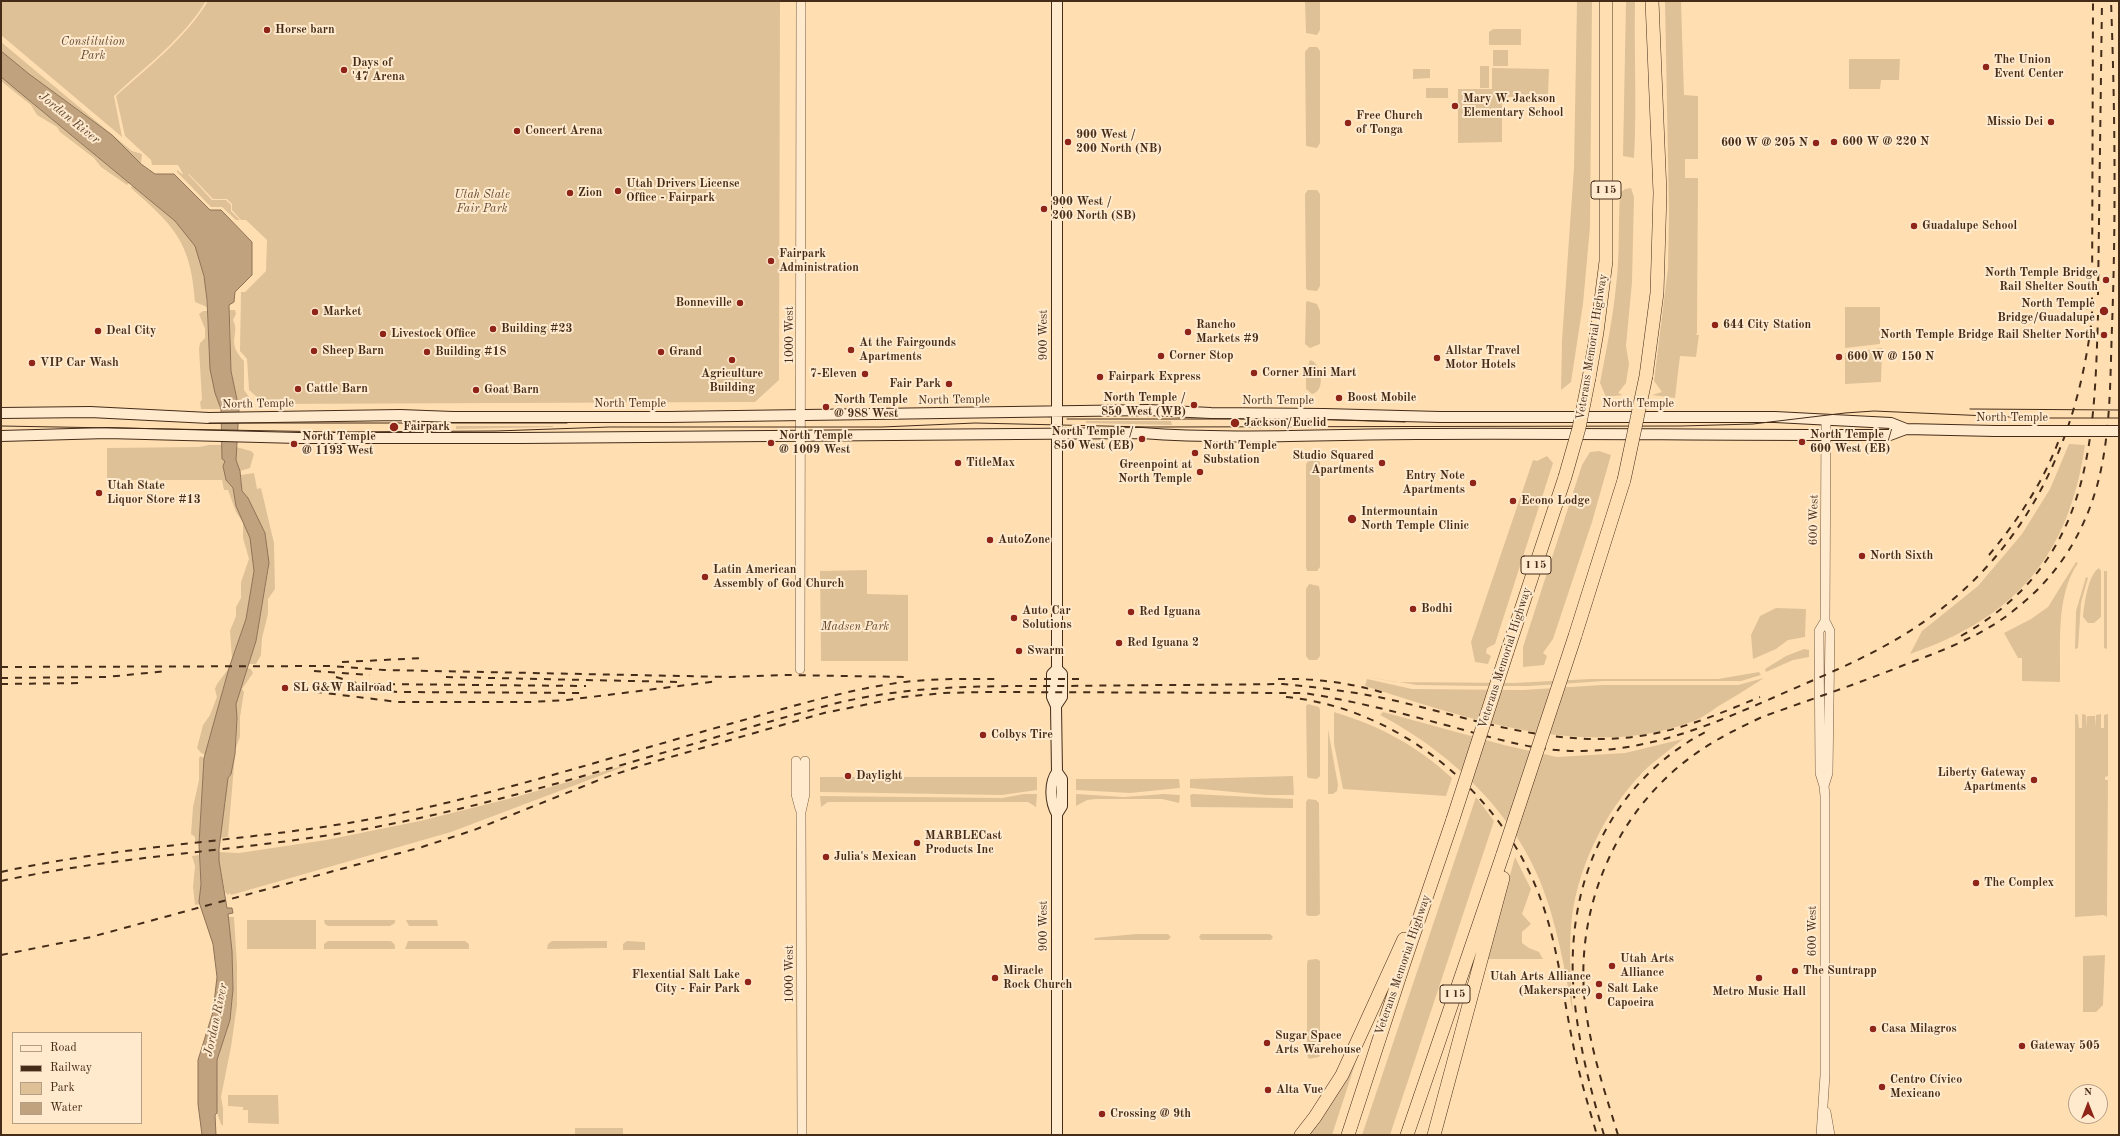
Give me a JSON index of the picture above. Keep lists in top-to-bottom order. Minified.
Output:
{"streets":{"highway":["I 15","Veterans Memorial Highway"],"main road":["900 West","North Temple"],"street":["1000 West","600 West"]},"crossings":[["1000 West","North Temple"],["900 West","North Temple"],["North Temple","600 West"]],"water":["Jordan River"],"parks":["Constitution Park","Utah State Fair Park","Madsen Park"],"places":["Horse barn","The Union Event Center","Days of '47 Arena","Mary W. Jackson Elementary School","Missio Dei","Free Church of Tonga","Concert Arena","900 West / 200 North (NB)","600 W @ 220 N","600 W @ 205 N","Utah Drivers License Office - Fairpark","Zion","900 West / 200 North (SB)","Guadalupe School","Fairpark Administration","North Temple Bridge Rail Shelter South","Bonneville","North Temple Bridge/Guadalupe","Market","644 City Station","Building #23","Deal City","Rancho Markets #9","Livestock Office","North Temple Bridge Rail Shelter North","At the Fairgounds Apartments","Sheep Barn","Building #18","Grand","Corner Stop","600 W @ 150 N","Allstar Travel Motor Hotels","Agriculture Building","VIP Car Wash","Corner Mini Mart","7-Eleven","Fairpark Express","Fair Park","Cattle Barn","Goat Barn","Boost Mobile","North Temple / 850 West (WB)","North Temple @ 988 West","Jackson/Euclid","Fairpark","North Temple / 850 West (EB)","North Temple / 600 West (EB)","North Temple @ 1009 West","North Temple @ 1193 West","North Temple Substation","TitleMax","Studio Squared Apartments","Greenpoint at North Temple","Entry Note Apartments","Utah State Liquor Store #13","Econo Lodge","Intermountain North Temple Clinic","AutoZone","North Sixth","Latin American Assembly of God Church","Bodhi","Red Iguana","Auto Car Solutions","Red Iguana 2","Swarm","SL G&W Railroad","Colbys Tire","Daylight","Liberty Gateway Apartments","MARBLECast Products Inc","Julia's Mexican","The Complex","Utah Arts Alliance","The Suntrapp","Miracle Rock Church","Metro Music Hall","Flexential Salt Lake City - Fair Park","Utah Arts Alliance (Makerspace)","Salt Lake Capoeira","Casa Milagros","Sugar Space Arts Warehouse","Gateway 505","Centro Cívico Mexicano","Alta Vue","Crossing @ 9th"],"legend":["Road","Railway","Park","Water"],"north":"top"}
